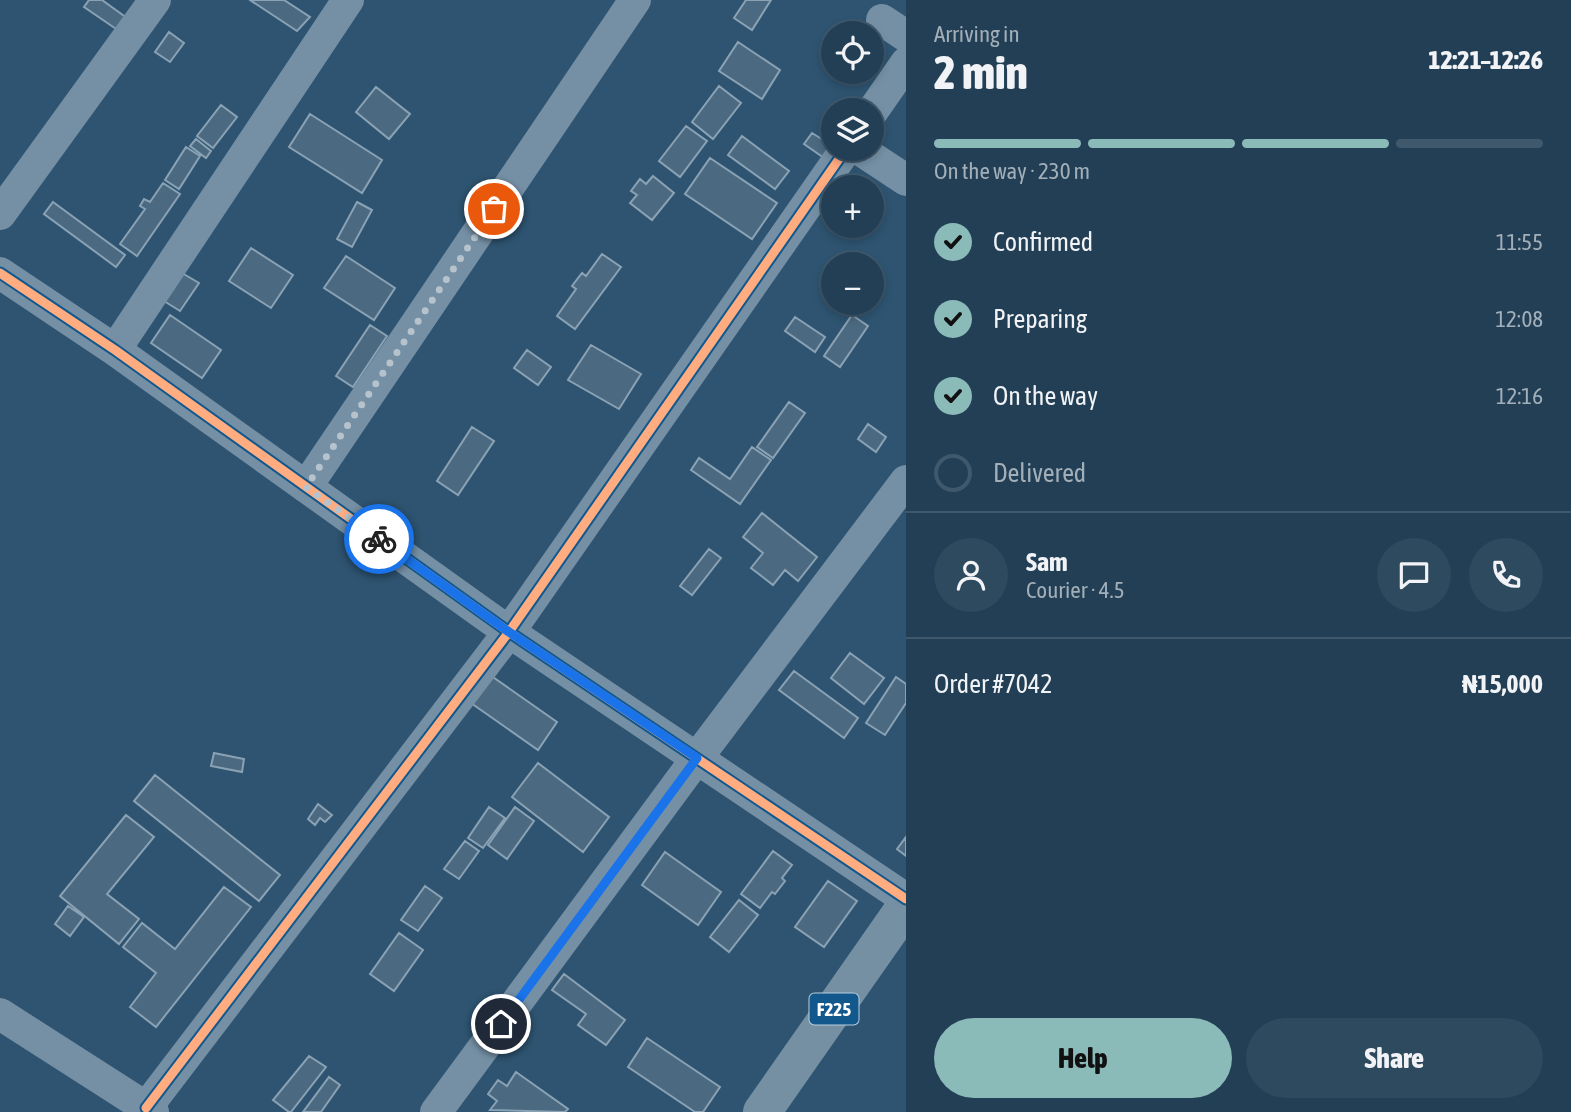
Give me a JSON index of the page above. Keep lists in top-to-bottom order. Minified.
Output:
{"streets":{"main road":["F225"]},"page":{"heading":["2 min","Arriving in","12:21–12:26"],"panel":["Sam","Courier · 4.5","Order #7042","₦15,000"],"map_buttons":["+","−"],"bar":"On the way · 230 m","list":[["Confirmed","11:55"],["Preparing","12:08"],["On the way","12:16"],"Delivered"],"buttons":["Help","Share"]}}
